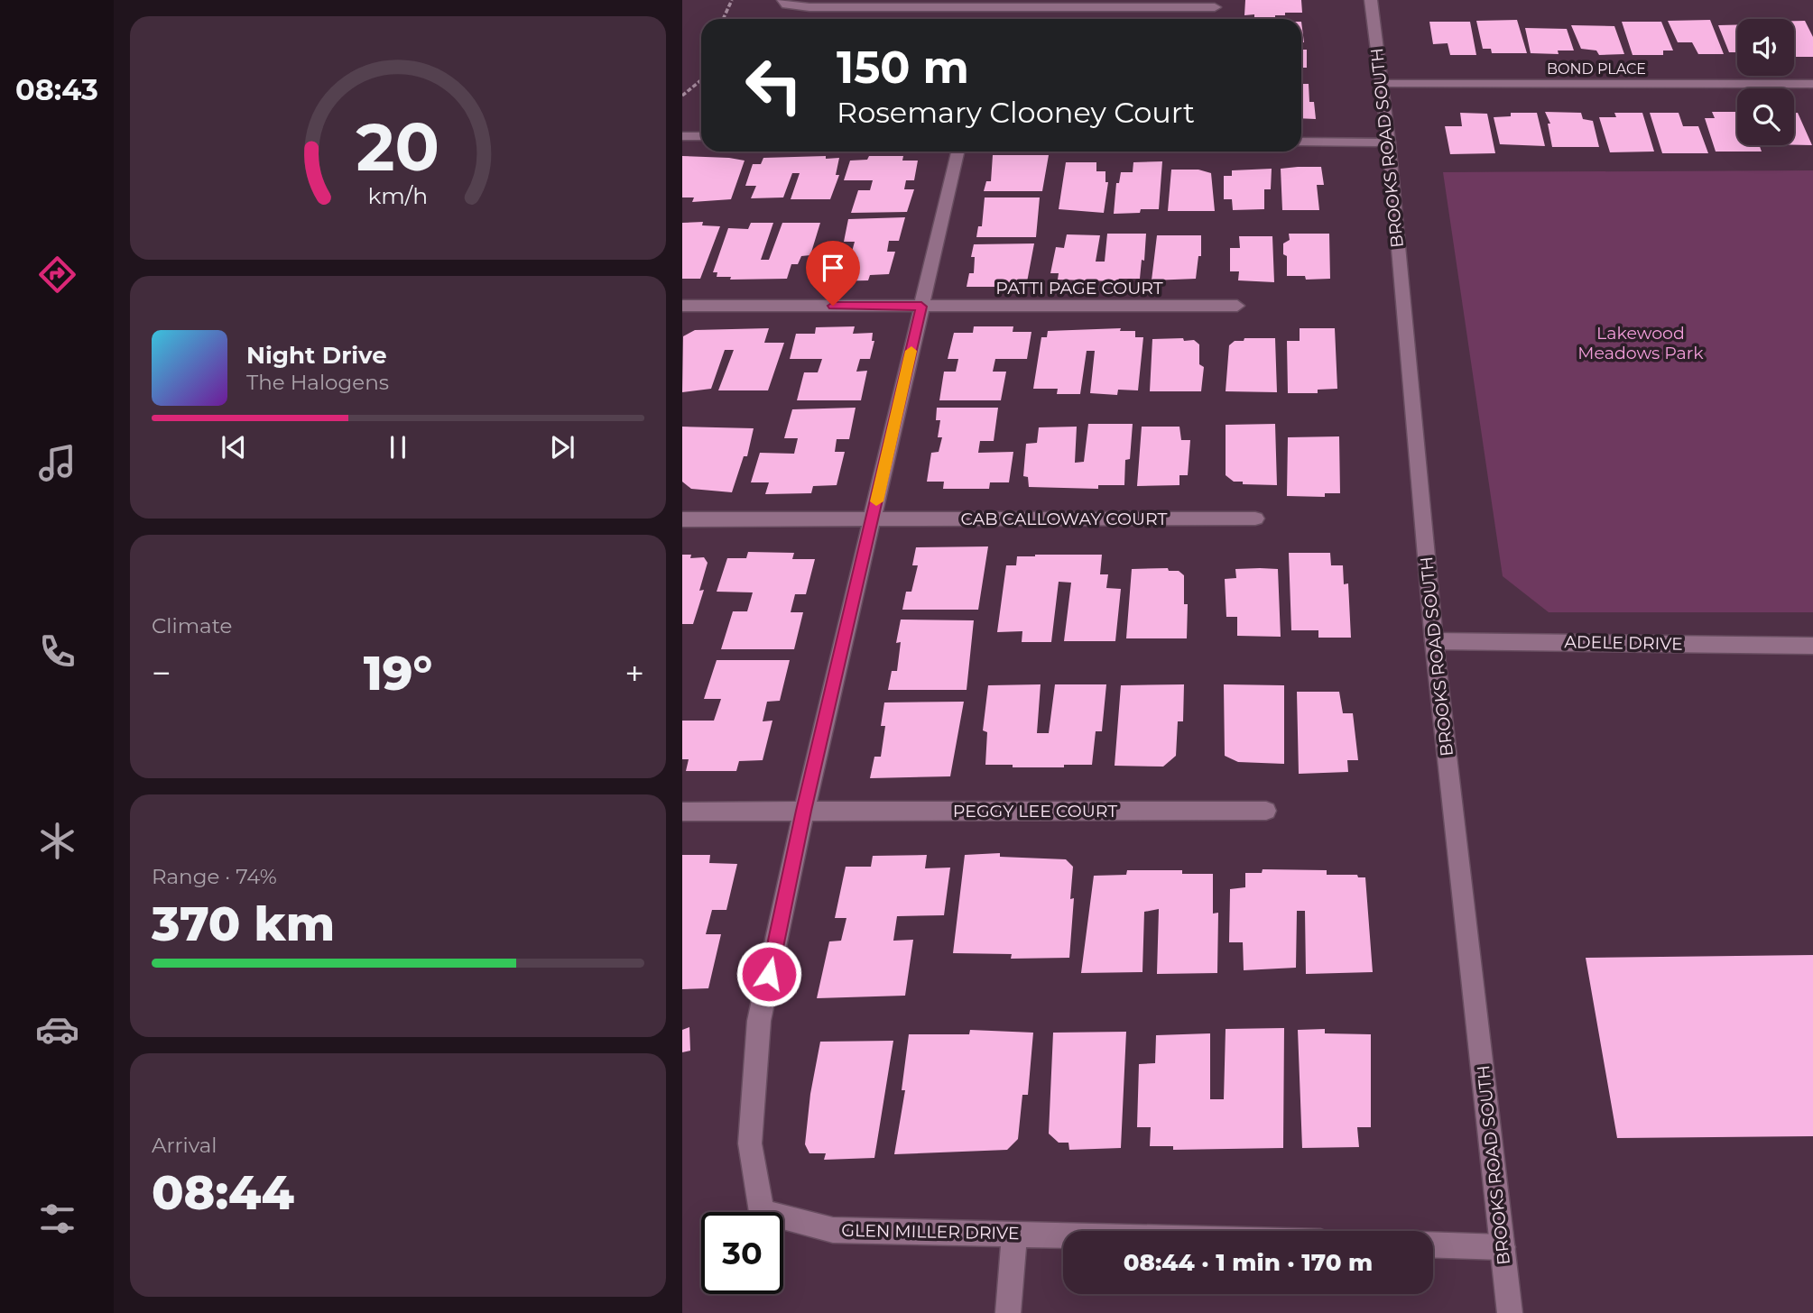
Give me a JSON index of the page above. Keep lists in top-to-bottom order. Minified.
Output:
{"streets":{"street":["BOND PLACE","BROOKS ROAD SOUTH","PATTI PAGE COURT","CAB CALLOWAY COURT","ADELE DRIVE","PEGGY LEE COURT","GLEN MILLER DRIVE"]},"crossings":[["BOND PLACE","BROOKS ROAD SOUTH"],["BROOKS ROAD SOUTH","ADELE DRIVE"],["PATTI PAGE COURT","GLEN MILLER DRIVE"],["CAB CALLOWAY COURT","GLEN MILLER DRIVE"],["PEGGY LEE COURT","GLEN MILLER DRIVE"]],"parks":["Lakewood Meadows Park"],"page":{"tabs":"08:43","turn":["150 m","Rosemary Clooney Court"],"song":["Night Drive","The Halogens"],"tile":["Climate",["Range · 74%","370 km"],["Arrival","08:44"]],"heat":["−","19°","+"],"limit":"30","trip":"08:44 · 1 min · 170 m","gauge":["20","km/h"]}}
